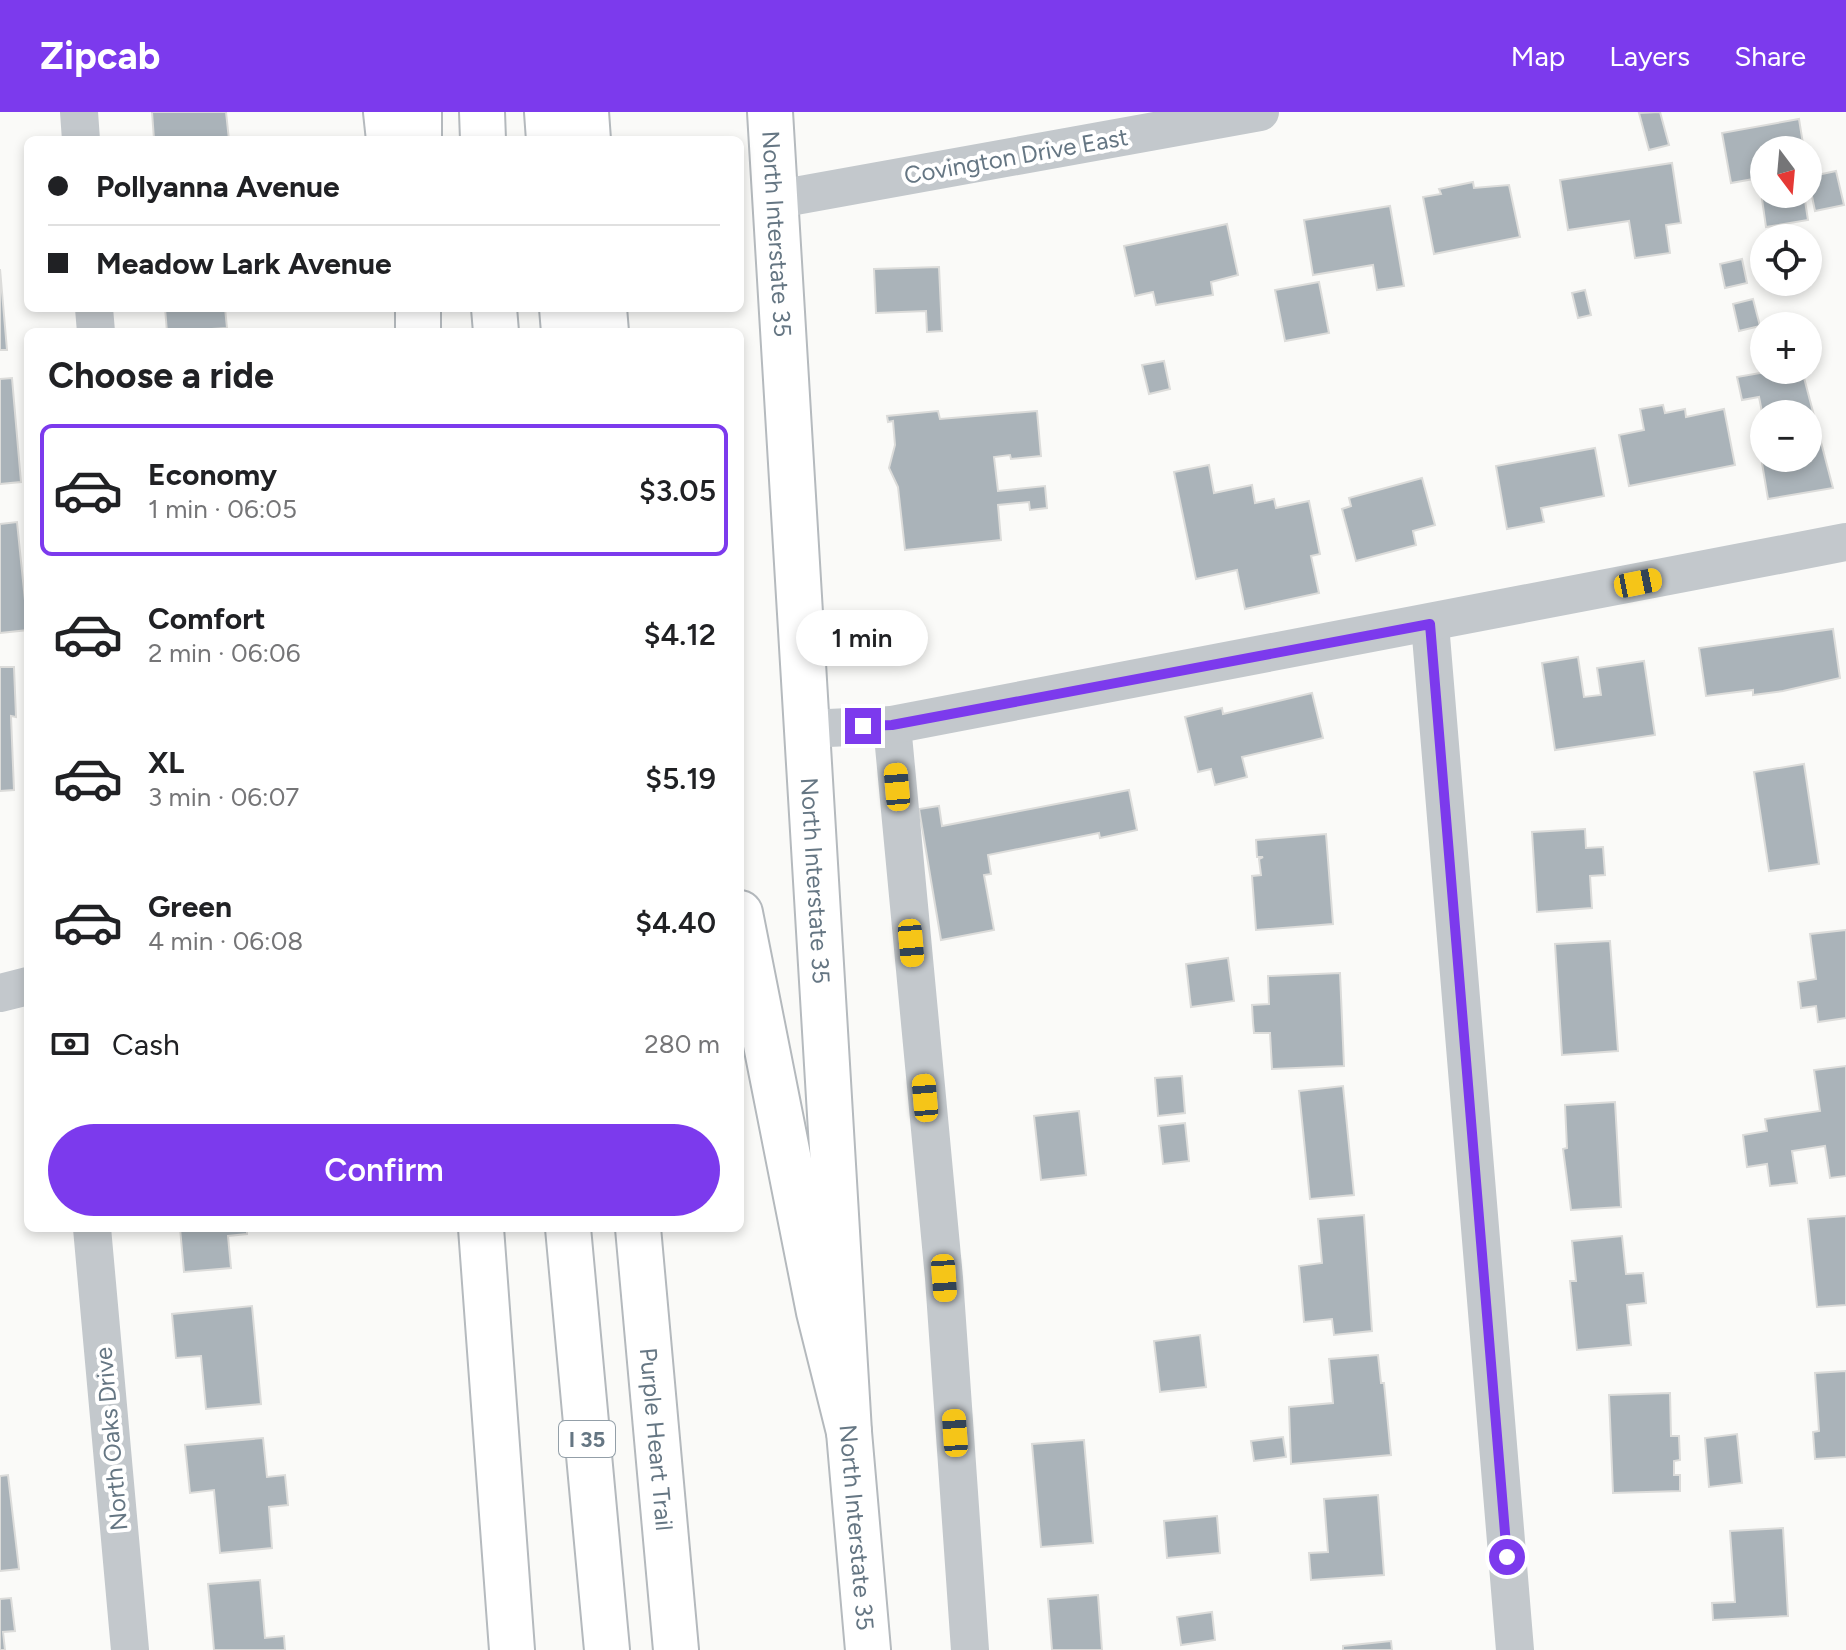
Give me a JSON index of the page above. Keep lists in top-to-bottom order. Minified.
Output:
{"streets":{"main road":["North Interstate 35","I 35","Purple Heart Trail"],"street":["Covington Drive East","North Oaks Drive"]},"crossings":[["Covington Drive East","North Interstate 35"]],"north":"bottom","page":{"header":"Zipcab","nav":["Map","Layers","Share"],"map_buttons":["+","−"],"banner":["Pollyanna Avenue","Meadow Lark Avenue"],"heading":"Choose a ride","list":[{"name":"Economy","note":"1 min · 06:05","value":"$3.05"},{"name":"Comfort","note":"2 min · 06:06","value":"$4.12"},{"name":"XL","note":"3 min · 06:07","value":"$5.19"},{"name":"Green","note":"4 min · 06:08","value":"$4.40"}],"bubble":"1 min","pay":["Cash","280 m"],"buttons":"Confirm"}}
